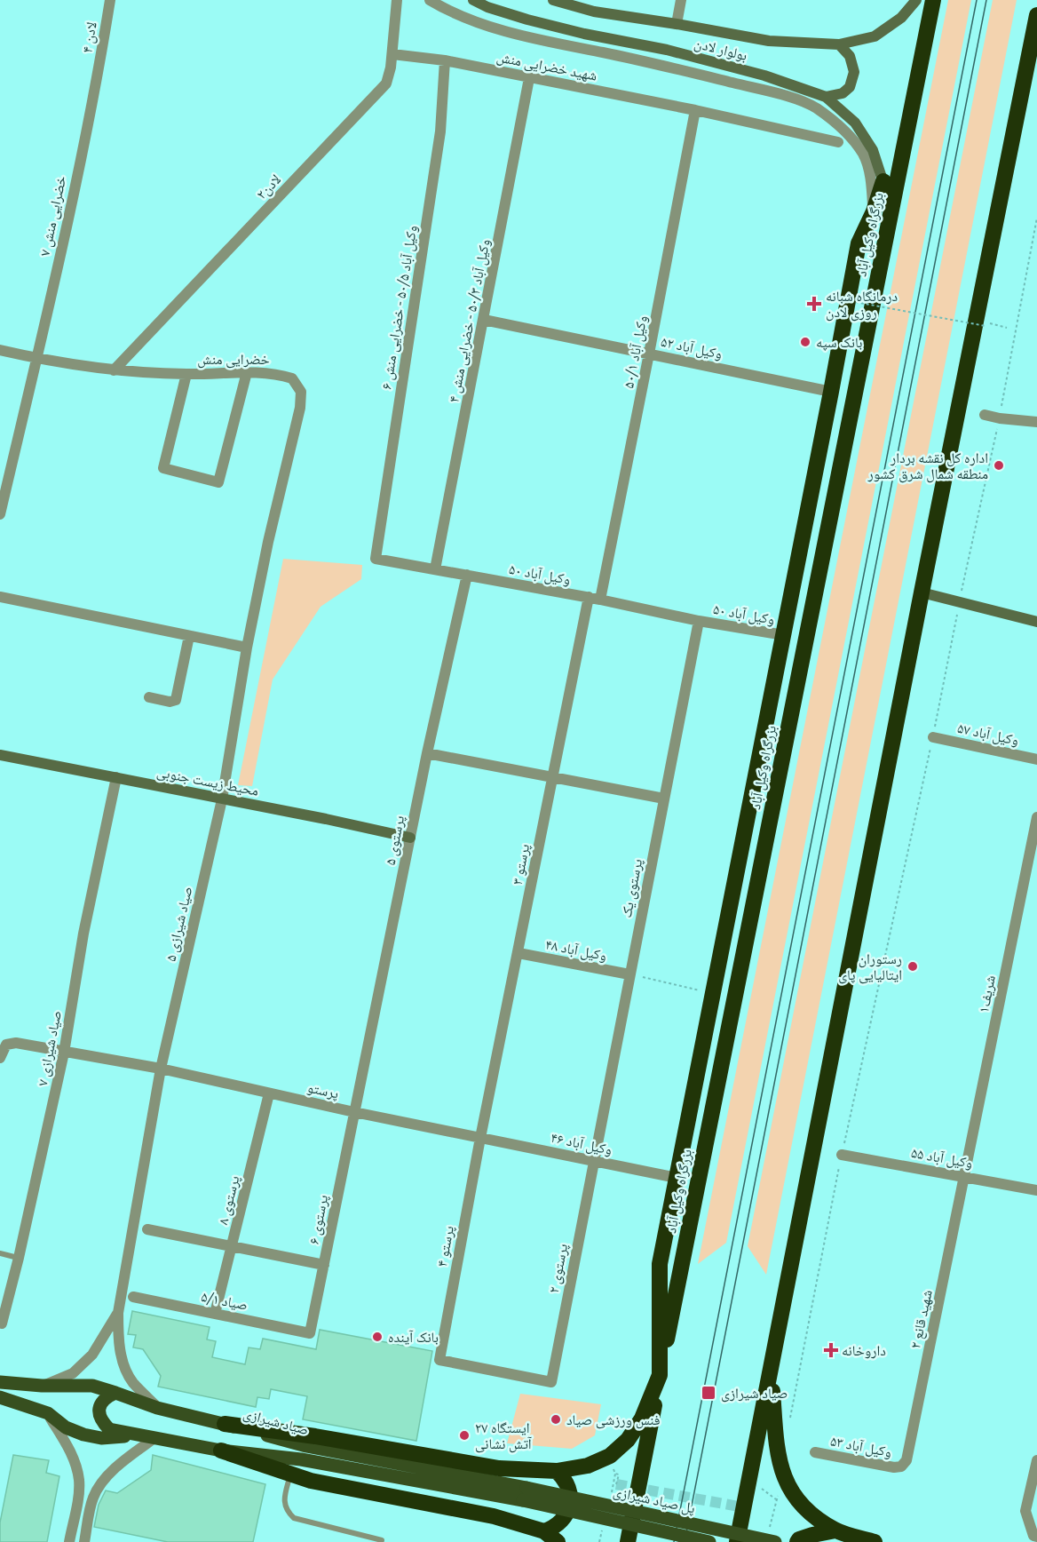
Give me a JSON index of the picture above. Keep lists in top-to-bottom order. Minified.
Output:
{"streets":{"highway":["بزرگراه وکیل آباد"],"main road":["بولوار لادن","محیط زیست جنوبی","صیاد شیرازی","پل صیاد شیرازی"],"street":["لادن ۴","شهید خضرایی منش","لادن۲","خضرایی منش ۷","وکیل آباد ۵۰/۵ - خضرایی منش ۶","وکیل آباد ۵۰/۳ - خضرایی منش ۴","۵۲ وکیل آباد","وکیل آباد ۵۰/۱","خضرایی منش","۵۰ وکیل آباد","وکیل آباد ۵۰","۵۷ وکیل آباد","پرستوی ۵","پرستو ۳","پرستوی یک","صیاد شیرازی ۵","۴۸ وکیل آباد","شریف١","صیاد شیرازی ۷","پرستو","۴۶ وکیل آباد","۵۵ وکیل آباد","پرستوی ۸","پرستوی ۶","پرستو ۴","پرستوی ۲","صیاد ۵/۱","شهید قانع ۲","وکیل آباد ۵۳"]},"crossings":[["لادن ۴","خضرایی منش ۷"],["بولوار لادن","بزرگراه وکیل آباد"],["شهید خضرایی منش","لادن۲"],["شهید خضرایی منش","وکیل آباد ۵۰/۵ - خضرایی منش ۶"],["شهید خضرایی منش","وکیل آباد ۵۰/۳ - خضرایی منش ۴"],["شهید خضرایی منش","وکیل آباد ۵۰/۱"],["لادن۲","خضرایی منش"],["خضرایی منش ۷","خضرایی منش"],["وکیل آباد ۵۰/۵ - خضرایی منش ۶","۵۰ وکیل آباد"],["وکیل آباد ۵۰/۳ - خضرایی منش ۴","۵۲ وکیل آباد"],["وکیل آباد ۵۰/۳ - خضرایی منش ۴","۵۰ وکیل آباد"],["۵۲ وکیل آباد","وکیل آباد ۵۰/۱"],["وکیل آباد ۵۰/۱","۵۰ وکیل آباد"],["خضرایی منش","صیاد شیرازی ۵"],["۵۰ وکیل آباد","وکیل آباد ۵۰"],["۵۰ وکیل آباد","پرستوی ۵"],["۵۰ وکیل آباد","پرستو ۳"],["۵۰ وکیل آباد","پرستوی یک"],["وکیل آباد ۵۰","پرستوی یک"],["محیط زیست جنوبی","پرستوی ۵"],["محیط زیست جنوبی","صیاد شیرازی ۵"],["محیط زیست جنوبی","صیاد شیرازی ۷"],["پرستوی ۵","پرستو"],["پرستوی ۵","پرستوی ۶"],["پرستو ۳","۴۸ وکیل آباد"],["پرستو ۳","پرستو"],["پرستو ۳","۴۶ وکیل آباد"],["پرستو ۳","پرستو ۴"],["پرستوی یک","۴۸ وکیل آباد"],["پرستوی یک","۴۶ وکیل آباد"],["پرستوی یک","پرستوی ۲"],["صیاد شیرازی ۵","پرستو"],["صیاد شیرازی ۵","صیاد شیرازی"],["شریف١","۵۵ وکیل آباد"],["شریف١","شهید قانع ۲"],["صیاد شیرازی ۷","پرستو"],["پرستو","۴۶ وکیل آباد"],["پرستو","پرستوی ۸"],["پرستو","پرستوی ۶"],["پرستو","پرستو ۴"],["۴۶ وکیل آباد","پرستو ۴"],["۴۶ وکیل آباد","پرستوی ۲"],["۵۵ وکیل آباد","شهید قانع ۲"],["پرستوی ۸","صیاد ۵/۱"],["پرستوی ۶","صیاد ۵/۱"],["پرستو ۴","پرستوی ۲"],["شهید قانع ۲","وکیل آباد ۵۳"],["صیاد شیرازی","پل صیاد شیرازی"]],"places":{"health":["درمانگاه شبانه روزی لادن","داروخانه"],"other":["بانک سپه","اداره کل نقشه بردار منطقه شمال شرق کشور","رستوران ایتالیایی پای","بانک آینده","فنس ورزشی صیاد","ایستگاه ۲۷ آتش نشانی"],"transit":["صیاد شیرازی"]}}
